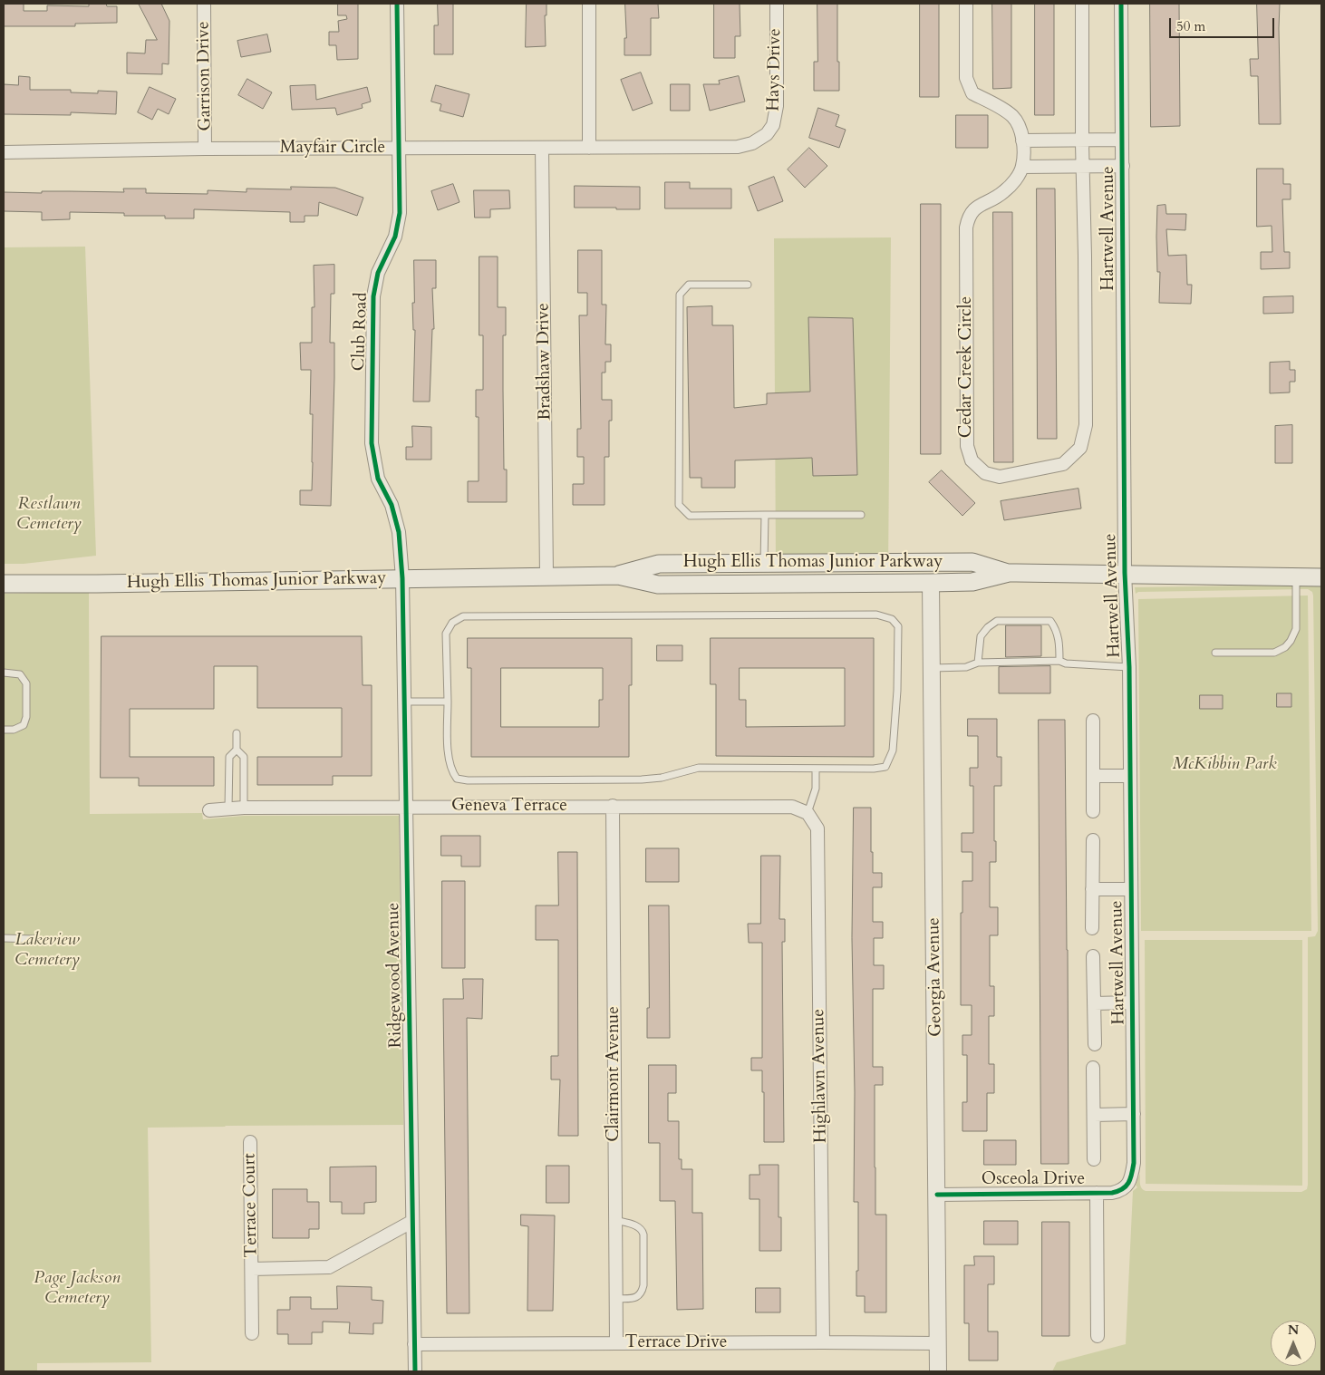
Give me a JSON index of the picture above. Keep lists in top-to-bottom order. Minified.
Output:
{"streets":{"main road":["Hugh Ellis Thomas Junior Parkway"],"street":["Hays Drive","Garrison Drive","Mayfair Circle","Hartwell Avenue","Club Road","Bradshaw Drive","Cedar Creek Circle","Geneva Terrace","Ridgewood Avenue","Georgia Avenue","Clairmont Avenue","Highlawn Avenue","Osceola Drive","Terrace Court","Terrace Drive"]},"crossings":[["Hays Drive","Mayfair Circle"],["Garrison Drive","Mayfair Circle"],["Mayfair Circle","Club Road"],["Mayfair Circle","Bradshaw Drive"],["Hartwell Avenue","Hugh Ellis Thomas Junior Parkway"],["Hartwell Avenue","Osceola Drive"],["Club Road","Hugh Ellis Thomas Junior Parkway"],["Club Road","Ridgewood Avenue"],["Bradshaw Drive","Hugh Ellis Thomas Junior Parkway"],["Hugh Ellis Thomas Junior Parkway","Ridgewood Avenue"],["Hugh Ellis Thomas Junior Parkway","Georgia Avenue"],["Geneva Terrace","Ridgewood Avenue"],["Geneva Terrace","Clairmont Avenue"],["Geneva Terrace","Highlawn Avenue"],["Ridgewood Avenue","Terrace Court"],["Ridgewood Avenue","Terrace Drive"],["Georgia Avenue","Osceola Drive"],["Georgia Avenue","Terrace Drive"],["Clairmont Avenue","Terrace Drive"],["Highlawn Avenue","Terrace Drive"]],"parks":["Restlawn Cemetery","McKibbin Park","Lakeview Cemetery","Page Jackson Cemetery"],"scale_bar":"50 m","north":"top"}
